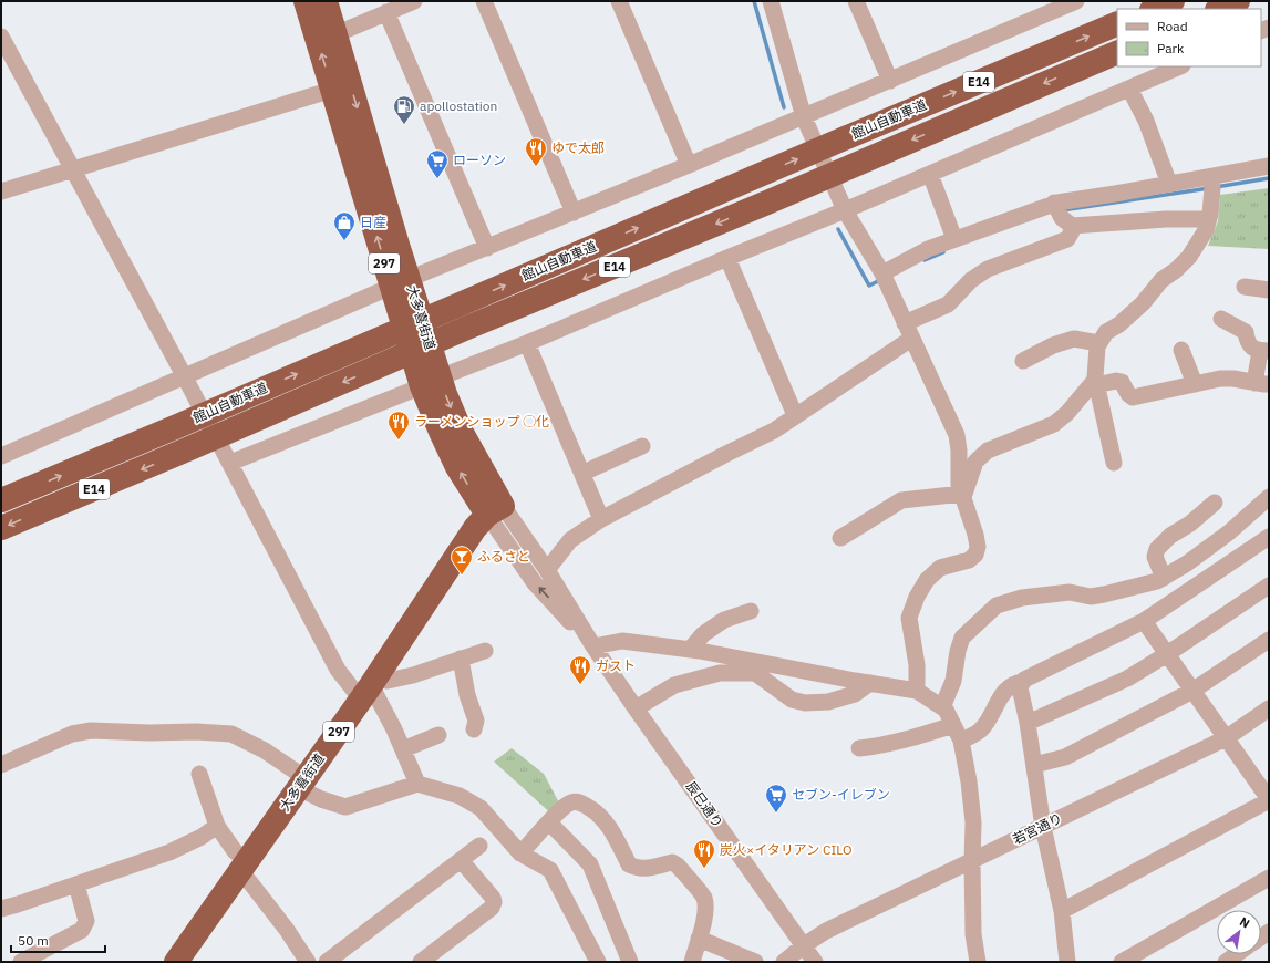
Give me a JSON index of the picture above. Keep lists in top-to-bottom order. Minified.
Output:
{"streets":{"highway":["E14","館山自動車道","297","大多喜街道"],"street":["辰巳通り","若宮通り"]},"crossings":[["大多喜街道","辰巳通り"],["辰巳通り","若宮通り"]],"places":{"fuel station":["apollostation"],"restaurant":["ゆで太郎","ラーメンショップ ◯化","ガスト","炭火×イタリアン CILO"],"supermarket":["ローソン","セブン-イレブン"],"shop":["日産"],"bar":["ふるさと"]},"legend":["Road","Park"],"scale_bar":"50 m","north":"top right"}
